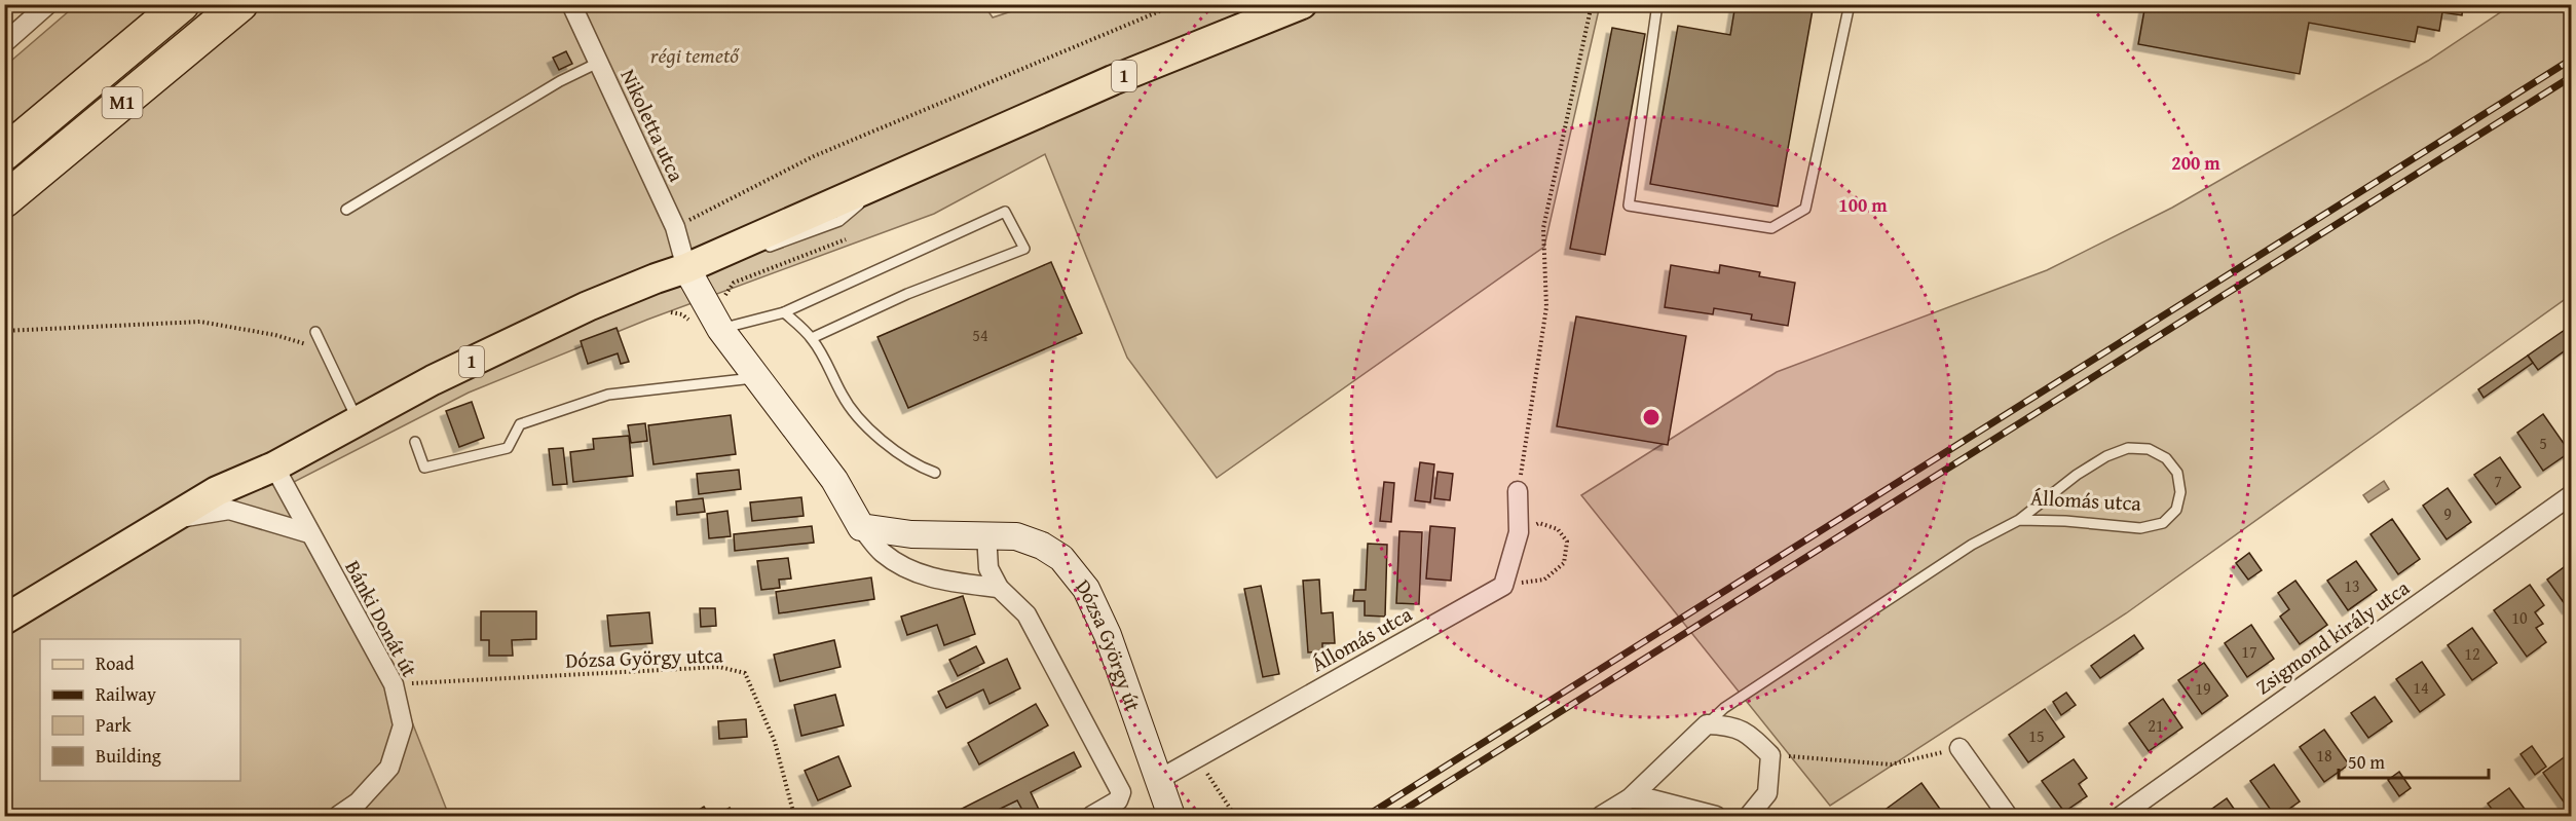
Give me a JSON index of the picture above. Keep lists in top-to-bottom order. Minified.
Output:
{"streets":{"highway":["M1"],"main road":["1"],"street":["Nikoletta utca","Állomás utca","Bánki Donát út","Zsigmond király utca","Dózsa György út"],"path":["Dózsa György utca"]},"crossings":[["1","Nikoletta utca"],["1","Bánki Donát út"],["Állomás utca","Dózsa György út"],["Bánki Donát út","Dózsa György utca"]],"parks":["régi temető"],"house_numbers":["54","5","7","9","13","10","17","12","14","19","21","15","18"],"legend":["Road","Railway","Park","Building"],"scale_bar":"50 m","rings":["200 m","100 m"]}
